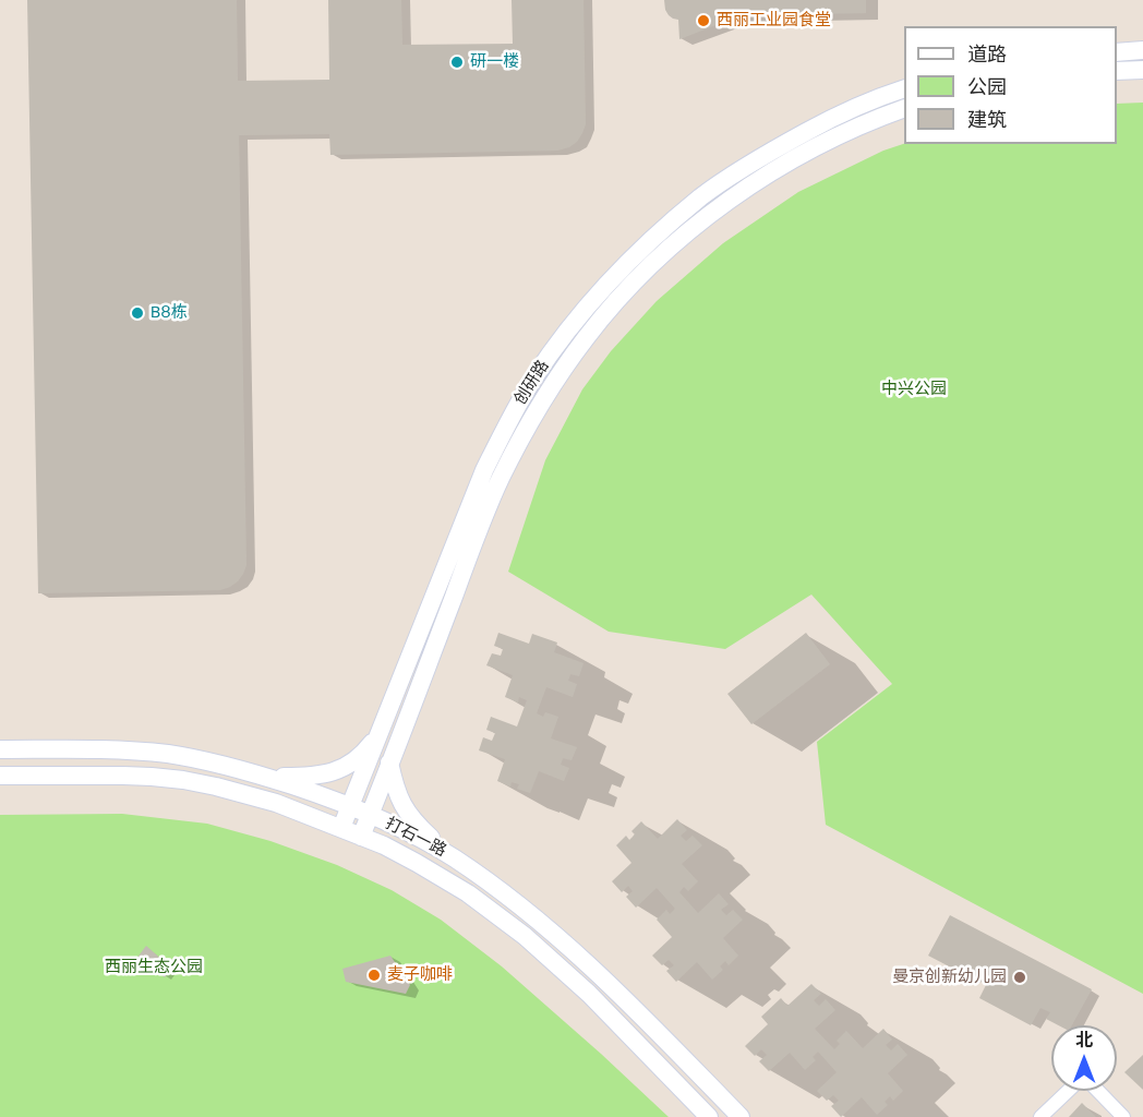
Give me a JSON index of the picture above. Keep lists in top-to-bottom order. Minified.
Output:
{"streets":{"main road":["创研路","打石一路"]},"crossings":[["创研路","打石一路"]],"parks":["中兴公园","西丽生态公园"],"places":["西丽工业园食堂","研一楼","B8栋","麦子咖啡","曼京创新幼儿园"],"legend":["道路","公园","建筑"],"north":"top"}
